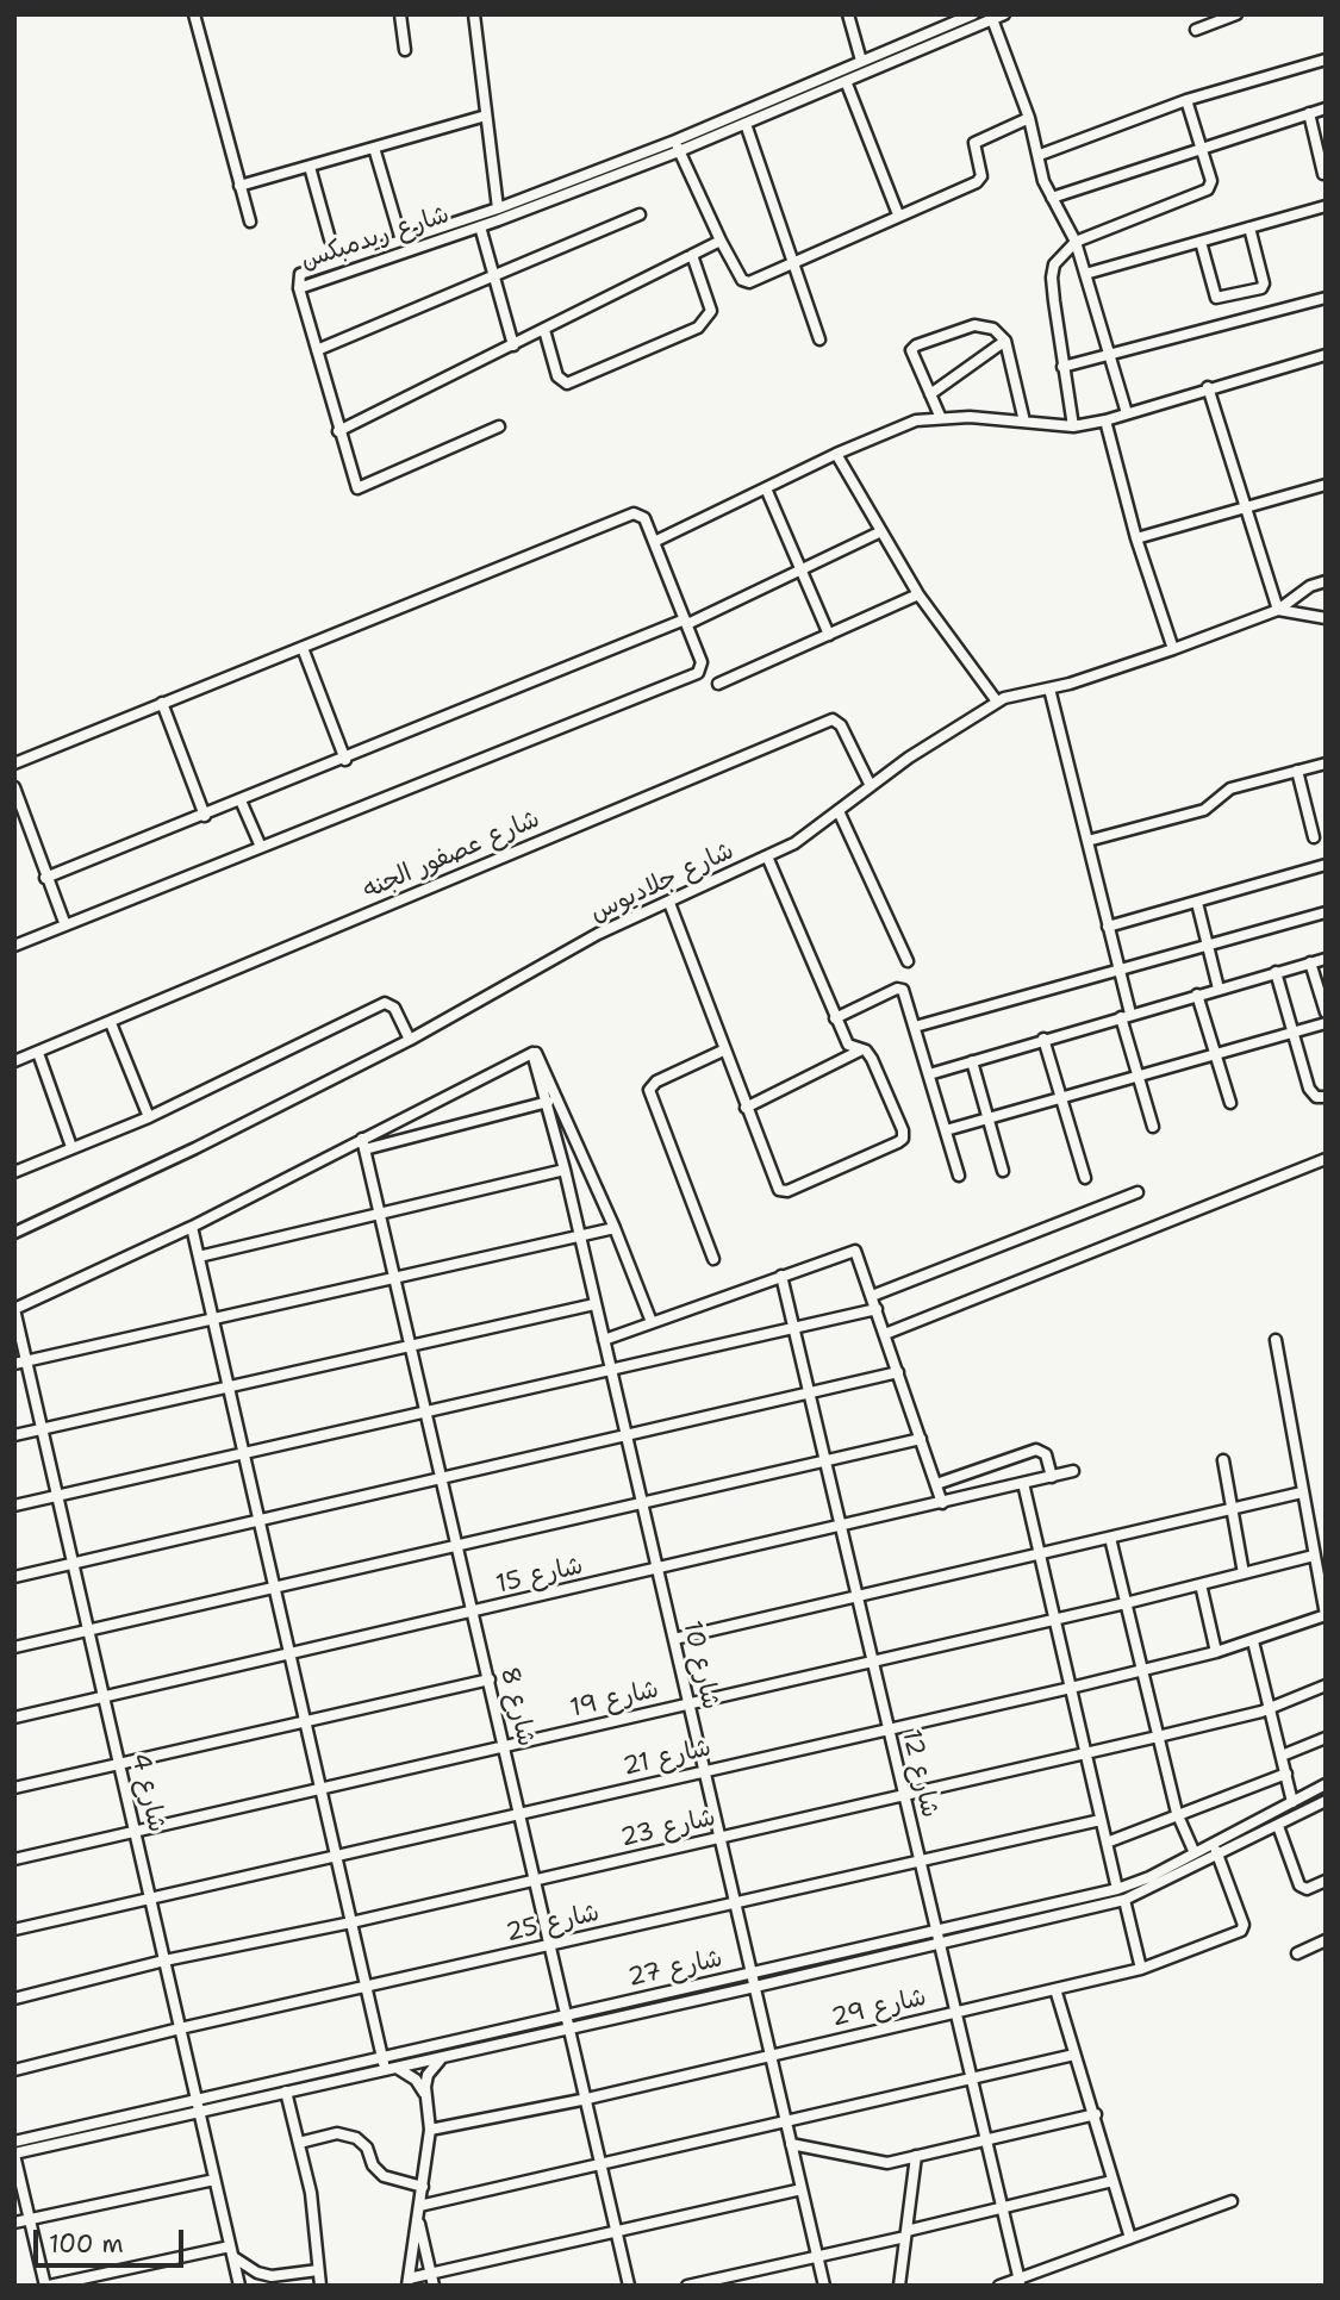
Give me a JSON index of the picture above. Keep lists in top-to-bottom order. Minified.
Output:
{"streets":{"street":["شارع ريدمبكس","شارع عصفور الجنه","شارع جلاديوس","شارع 15","شارع 10","شارع 19","شارع 8","شارع 21","شارع 12","شارع 4","شارع 23","شارع 25","شارع 27","شارع 29"]},"crossings":[["شارع عصفور الجنه","شارع جلاديوس"],["شارع 15","شارع 10"],["شارع 15","شارع 8"],["شارع 15","شارع 12"],["شارع 15","شارع 4"],["شارع 10","شارع 19"],["شارع 10","شارع 21"],["شارع 10","شارع 23"],["شارع 10","شارع 25"],["شارع 10","شارع 27"],["شارع 10","شارع 29"],["شارع 19","شارع 8"],["شارع 19","شارع 12"],["شارع 19","شارع 4"],["شارع 8","شارع 21"],["شارع 8","شارع 23"],["شارع 8","شارع 25"],["شارع 8","شارع 27"],["شارع 8","شارع 29"],["شارع 21","شارع 12"],["شارع 21","شارع 4"],["شارع 12","شارع 23"],["شارع 12","شارع 25"],["شارع 12","شارع 27"],["شارع 12","شارع 29"],["شارع 4","شارع 23"],["شارع 4","شارع 25"],["شارع 4","شارع 27"],["شارع 27","شارع 29"]],"scale_bar":"100 m"}
